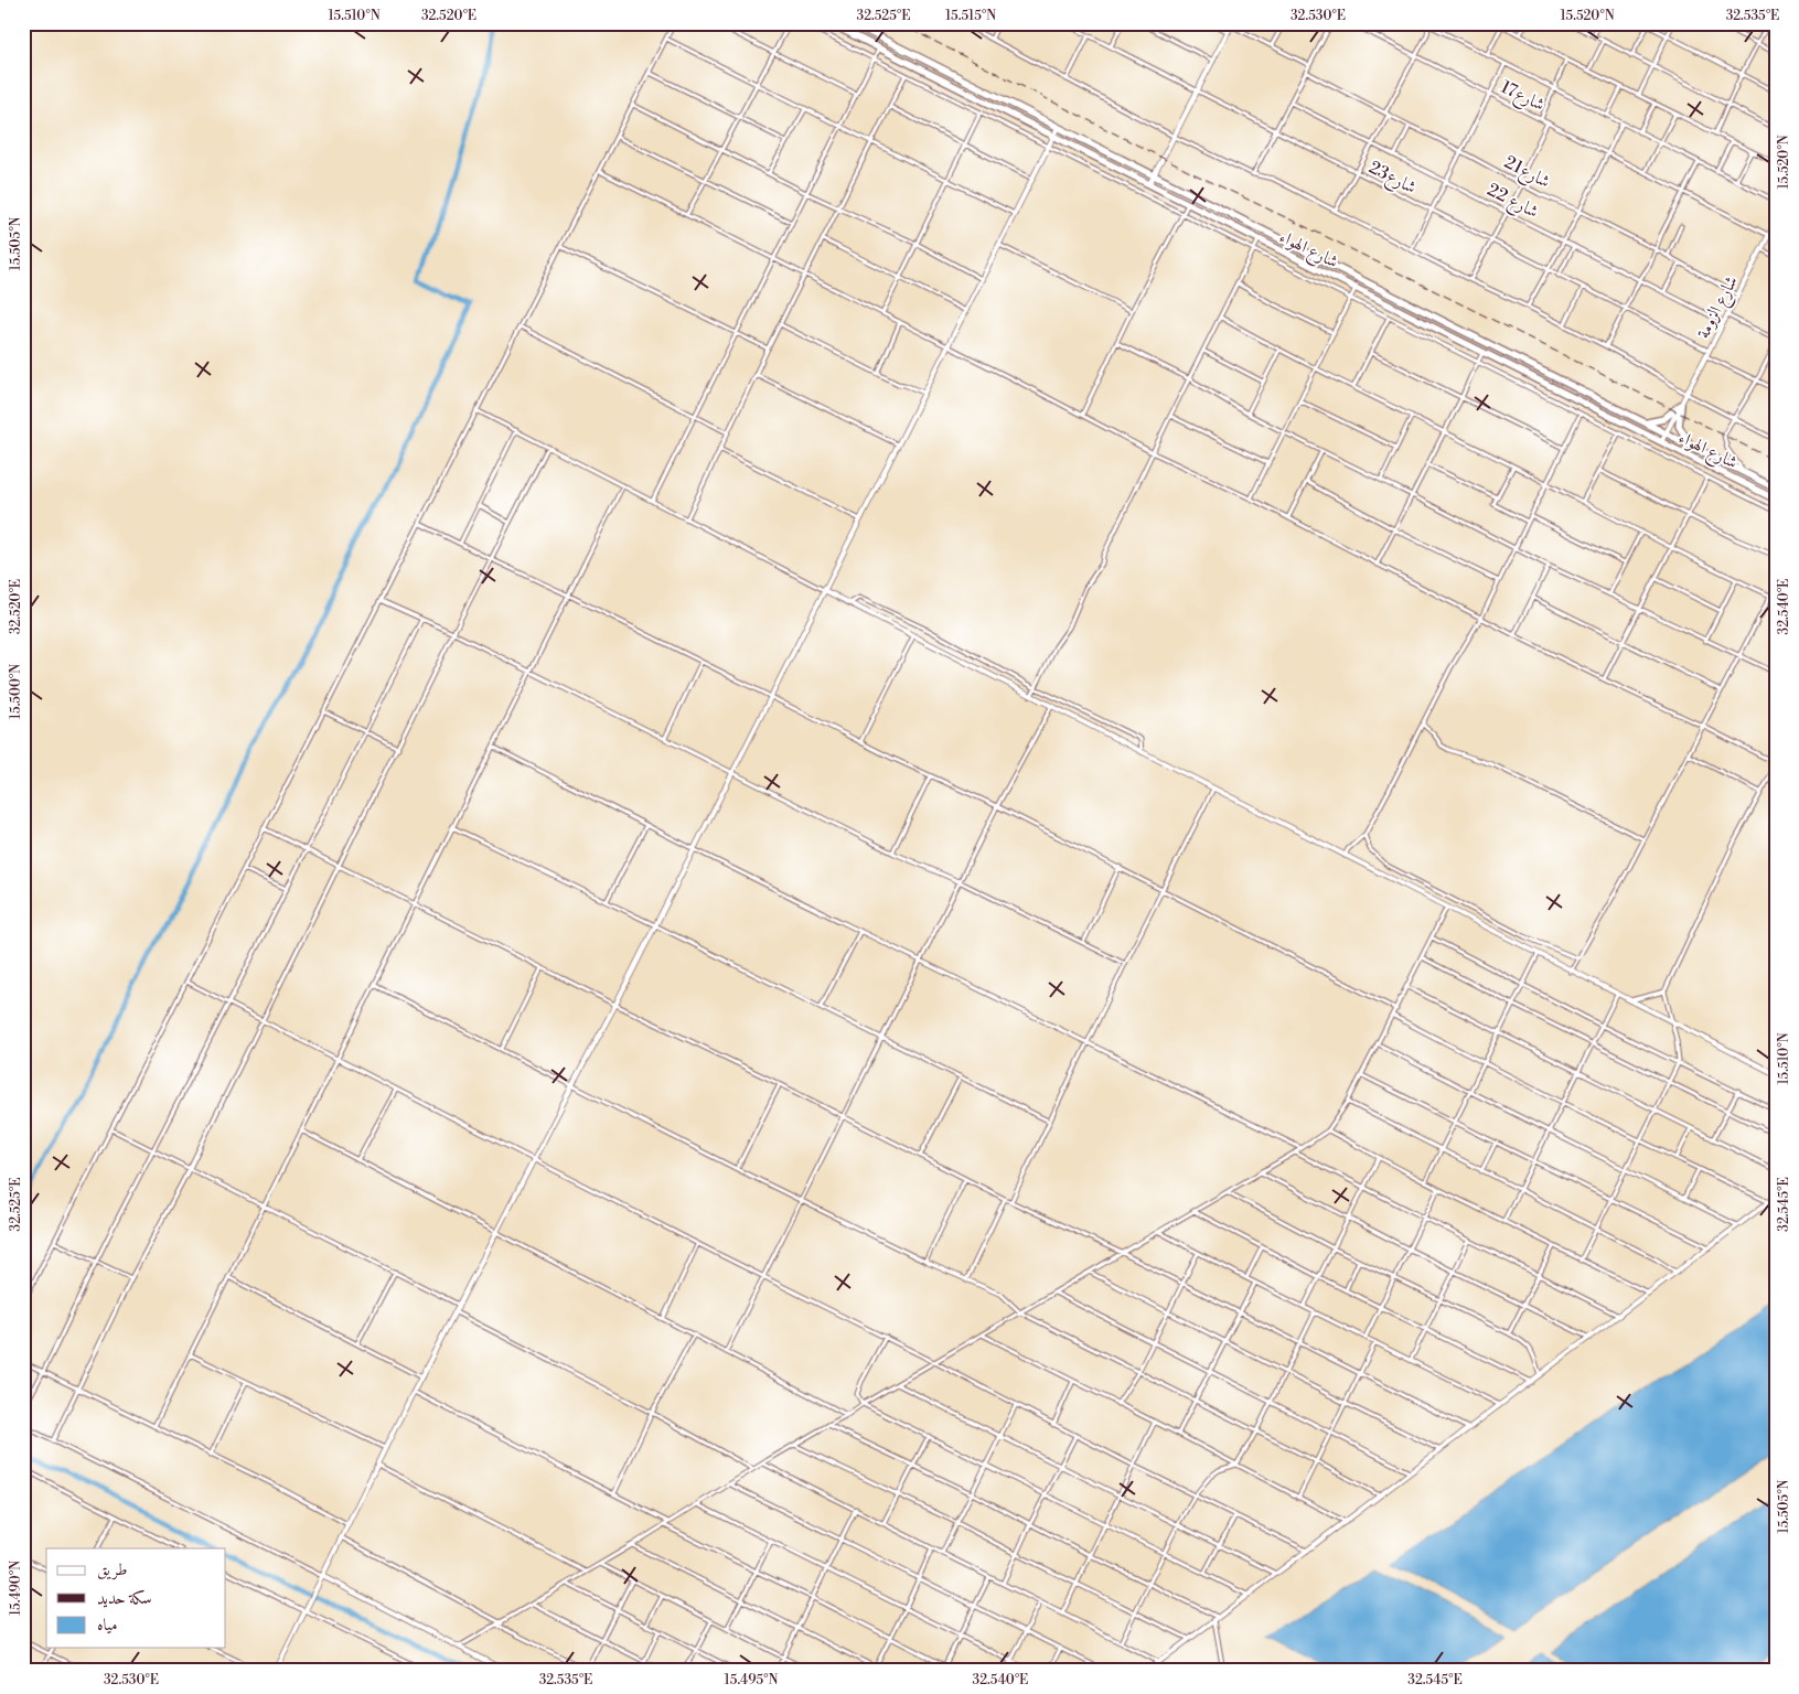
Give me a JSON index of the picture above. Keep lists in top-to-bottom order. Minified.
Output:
{"streets":{"highway":["شارع الهواء"],"street":["شارع17","شارع21","شارع23","شارع 22","شارع الزومة"]},"crossings":[["شارع17","شارع الزومة"],["شارع21","شارع الزومة"],["شارع23","شارع الزومة"],["شارع 22","شارع الزومة"],["شارع الهواء","شارع الزومة"]],"legend":["طريق","سكة حديد","مياه"],"coordinates":["15.510°N","32.520°E","32.525°E","15.515°N","32.530°E","15.520°N","32.535°E","15.505°N","32.540°E","15.500°N","32.545°E","15.490°N","15.495°N"]}
